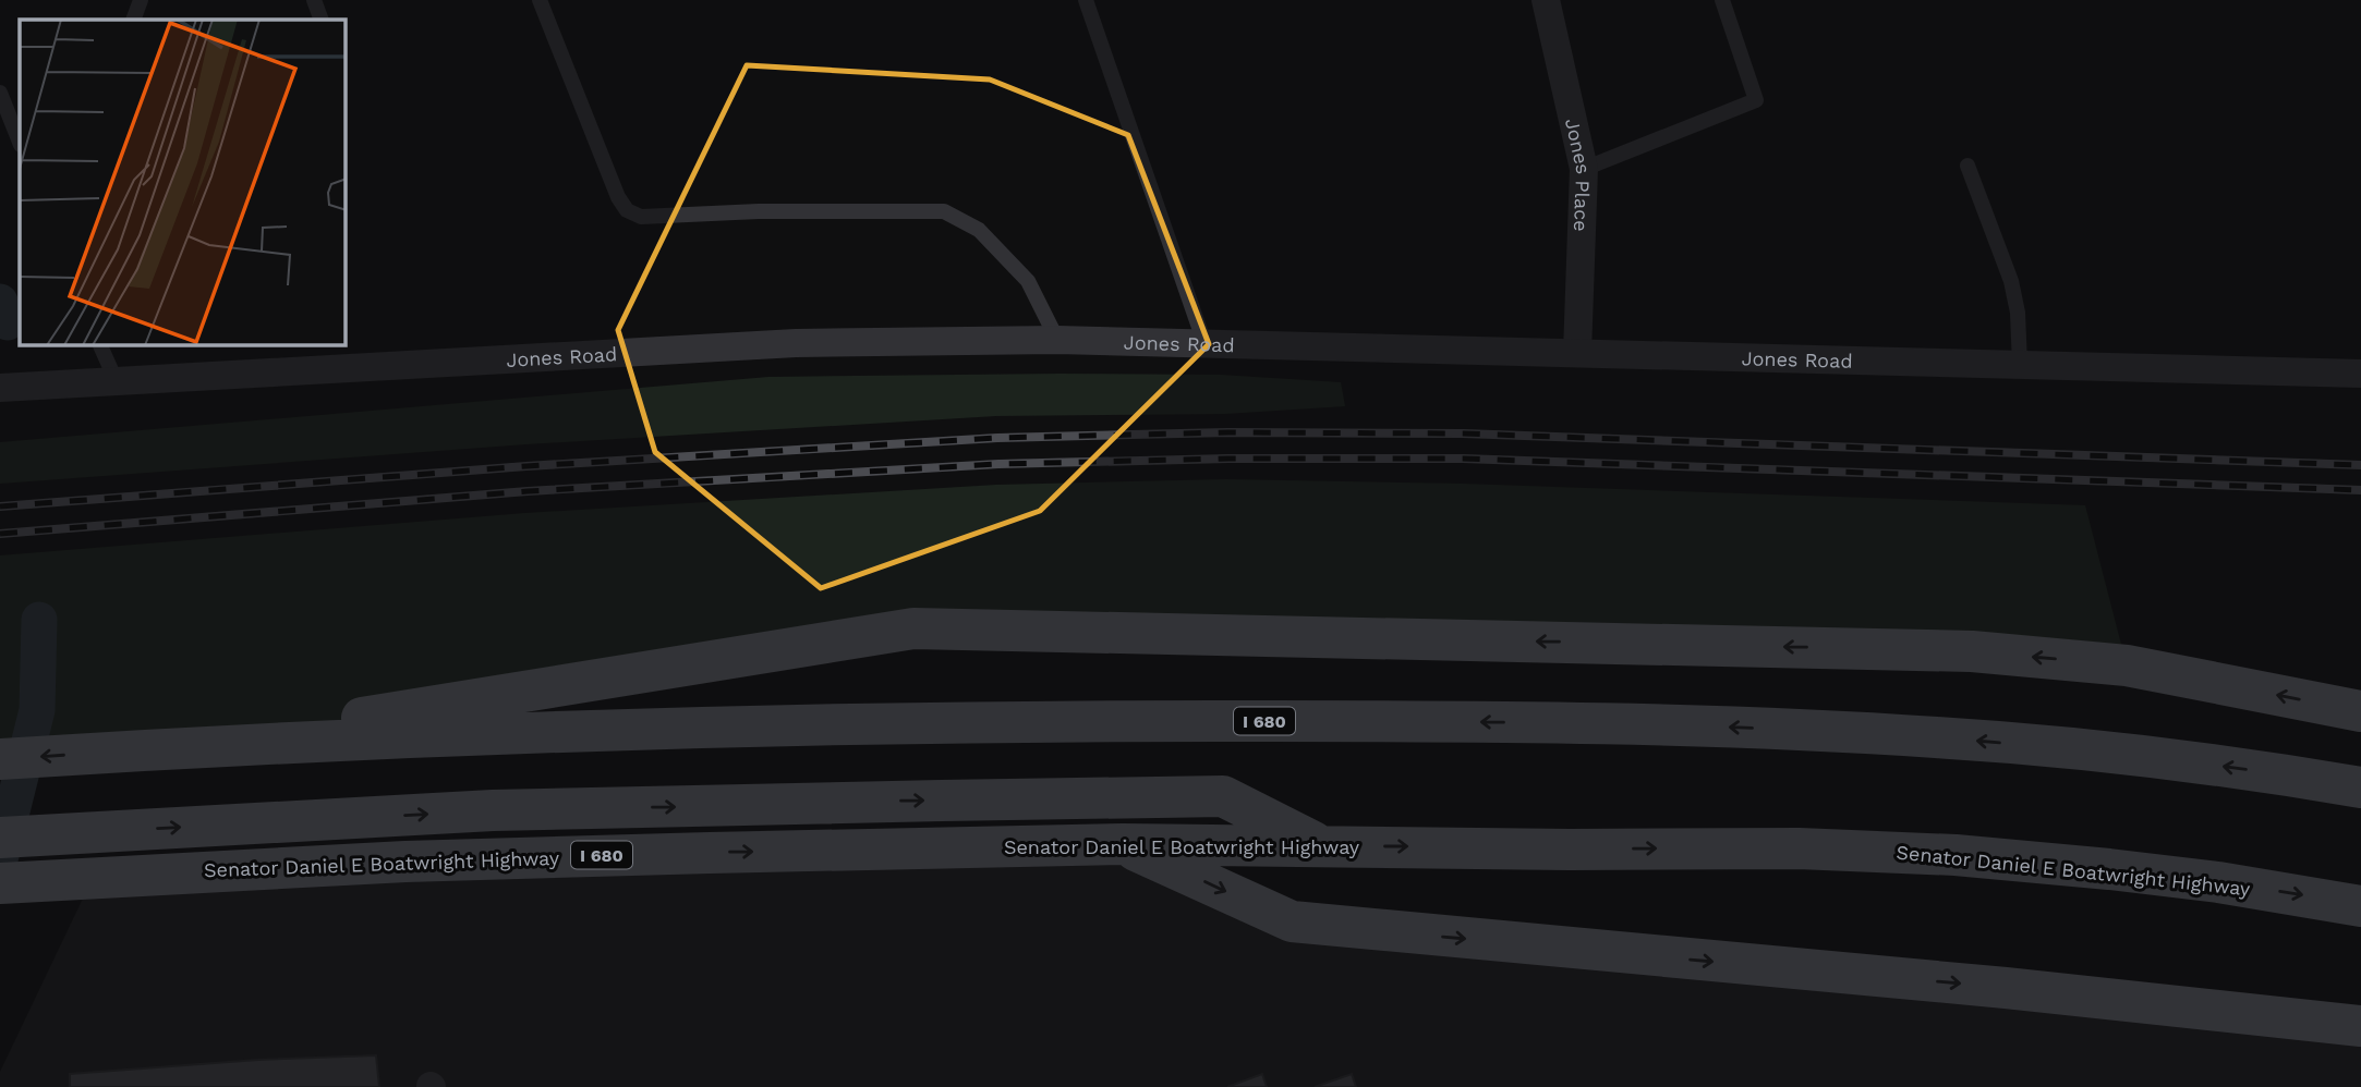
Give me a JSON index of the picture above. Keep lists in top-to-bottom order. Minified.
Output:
{"streets":{"highway":["I 680","Senator Daniel E Boatwright Highway"],"street":["Jones Place","Jones Road"]},"crossings":[["Jones Place","Jones Road"],["I 680","Senator Daniel E Boatwright Highway"]]}
